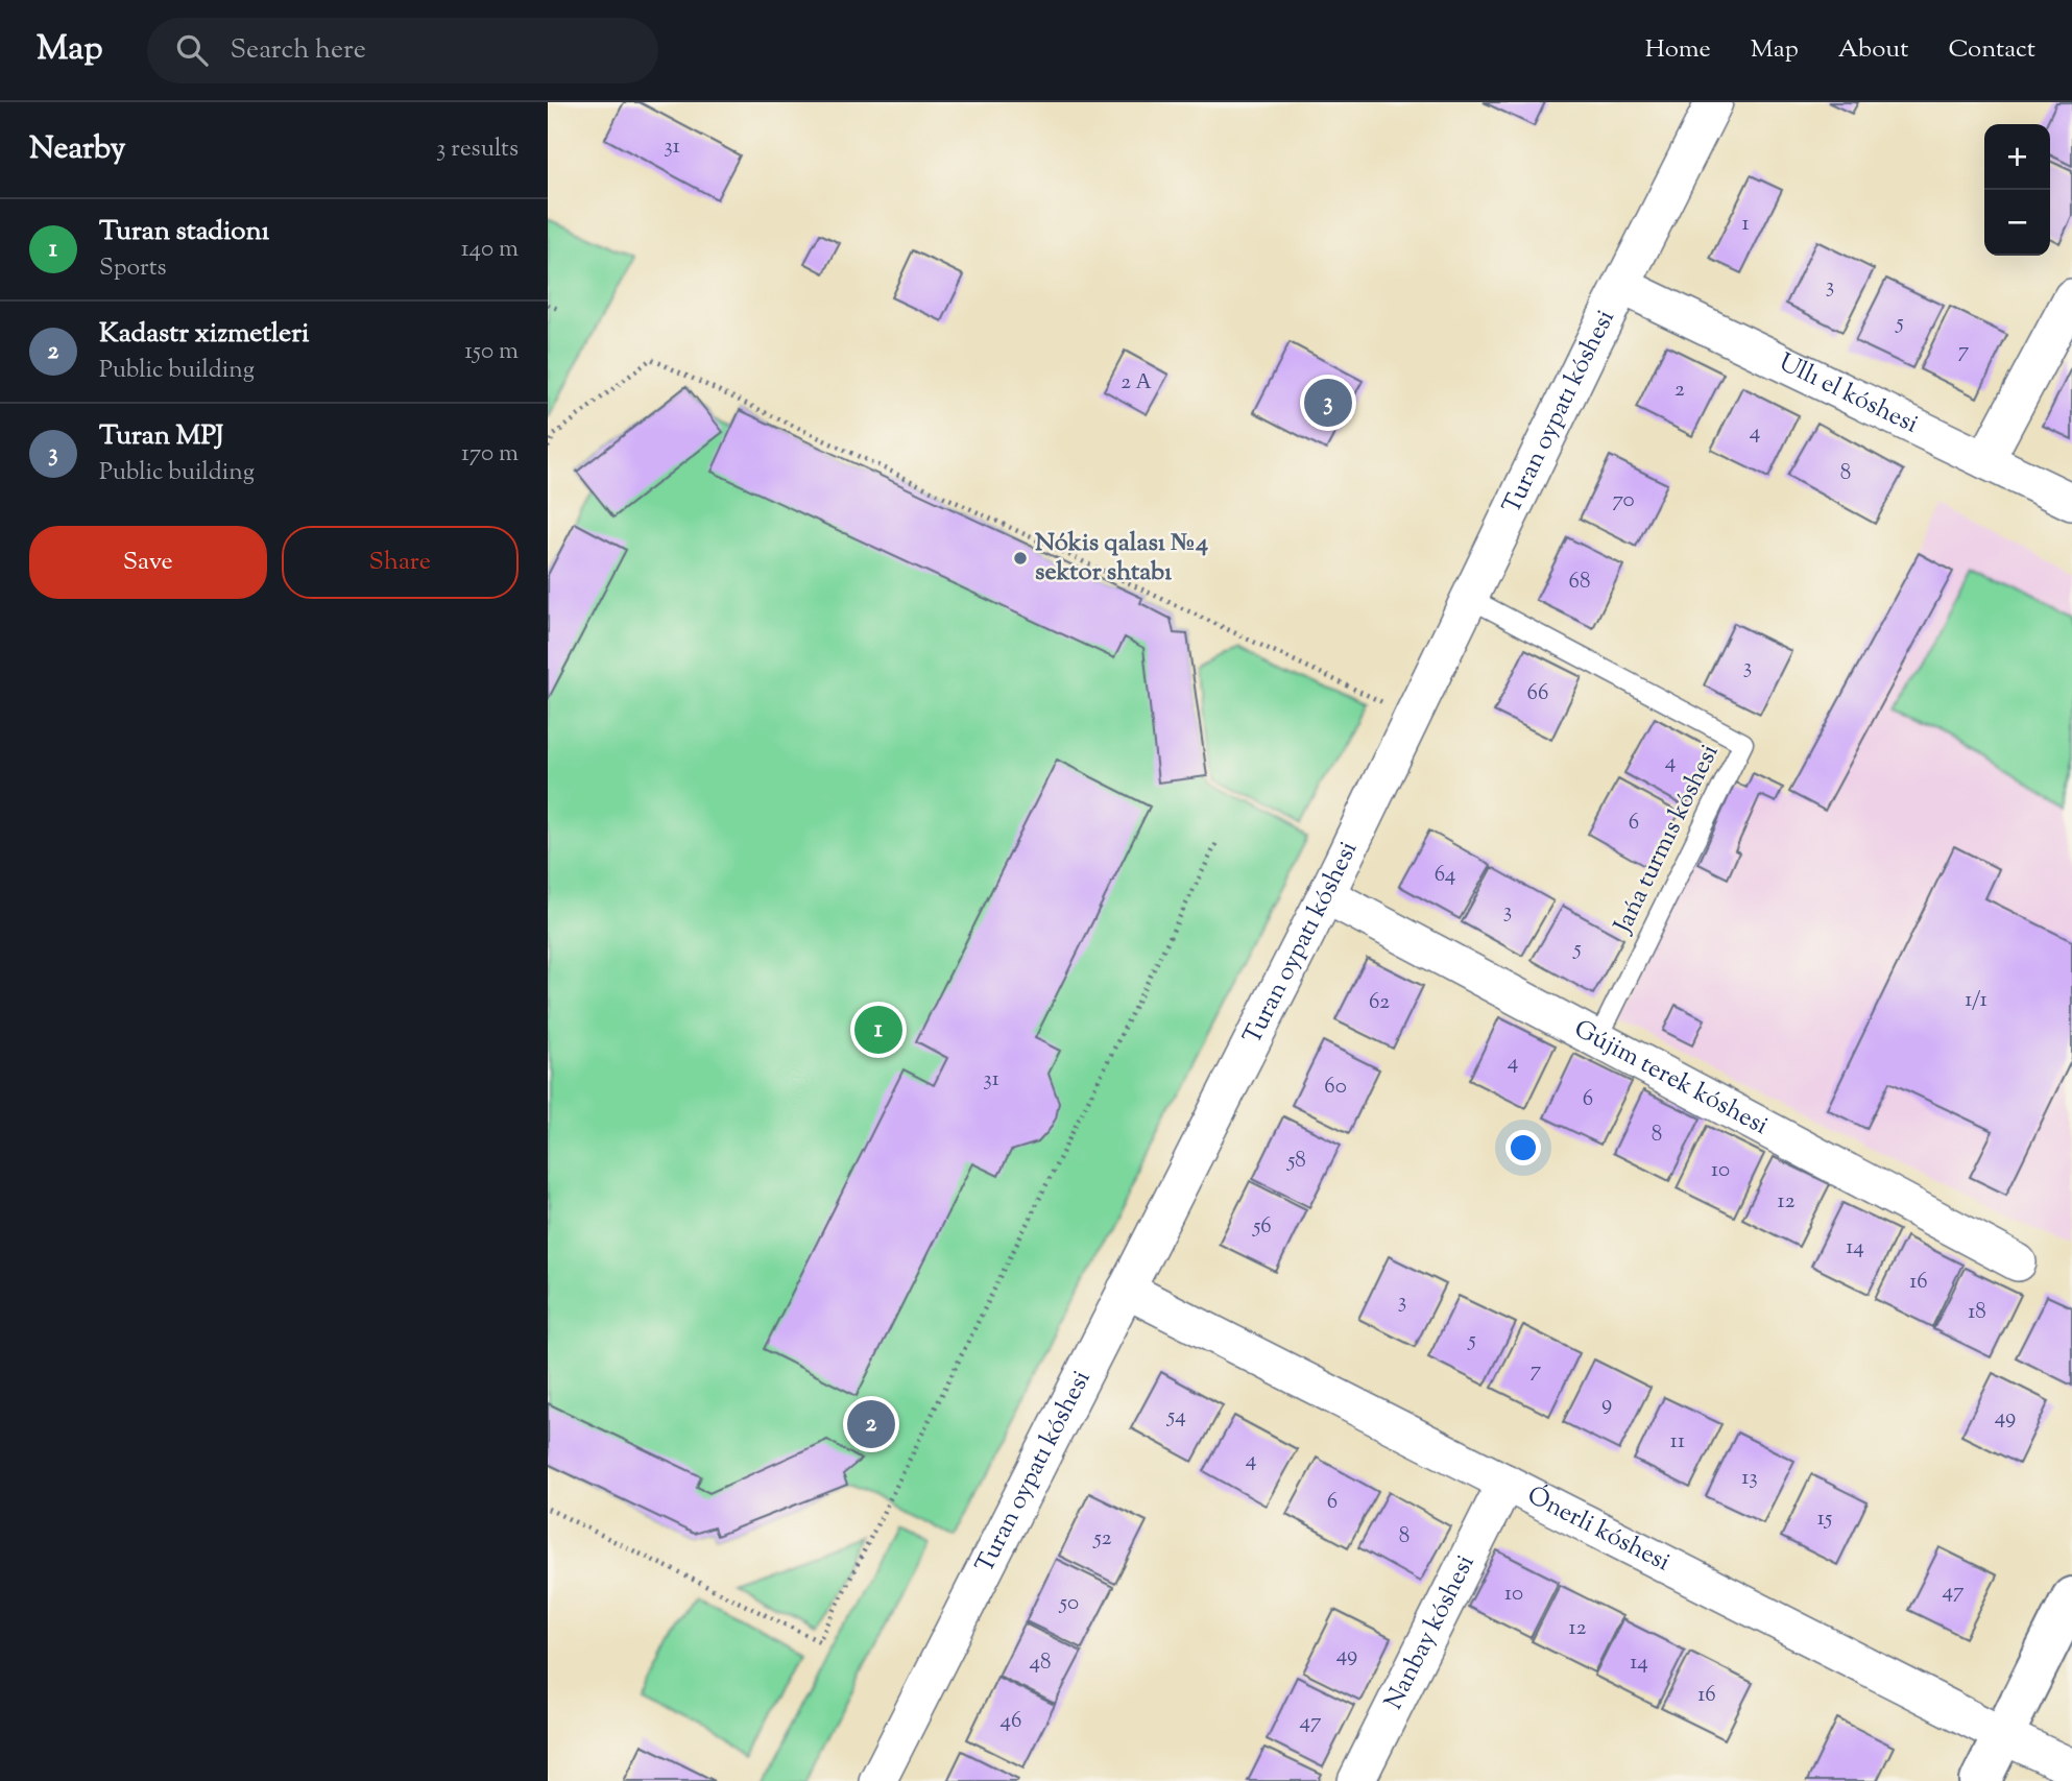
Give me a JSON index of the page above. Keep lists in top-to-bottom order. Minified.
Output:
{"streets":{"street":["Ullı el kóshesi","Turan oypatı kóshesi","Gújim terek kóshesi","Ónerli kóshesi","Nanbay kóshesi"],"lane":["Jańa turmıs kóshesi"]},"crossings":[["Ullı el kóshesi","Turan oypatı kóshesi"],["Turan oypatı kóshesi","Jańa turmıs kóshesi"],["Turan oypatı kóshesi","Gújim terek kóshesi"],["Turan oypatı kóshesi","Ónerli kóshesi"],["Jańa turmıs kóshesi","Gújim terek kóshesi"],["Ónerli kóshesi","Nanbay kóshesi"]],"places":["Nókis qalası №4 sektor shtabı"],"house_numbers":["31","1","3","5","7","2 А","2","4","8","70","68","3","66","4","6","64","3","5","1/1","62","4","31","60","6","8","58","10","12","56","14","16","3","18","5","7","9","54","49","11","4","13","6","15","8","52","47","10","50","12","49","48","14","16","46","47"],"page":{"header":"Map","search":"Search here","nav":["Home","Map","About","Contact"],"heading":["Nearby","3 results"],"map_buttons":["+","−"],"list":[{"mark":"1","name":"Turan stadionı","note":"Sports","value":"140 m"},{"mark":"2","name":"Kadastr xizmetleri","note":"Public building","value":"150 m"},{"mark":"3","name":"Turan MPJ","note":"Public building","value":"170 m"}],"pins":["3","1","2"],"buttons":["Save","Share"]}}
